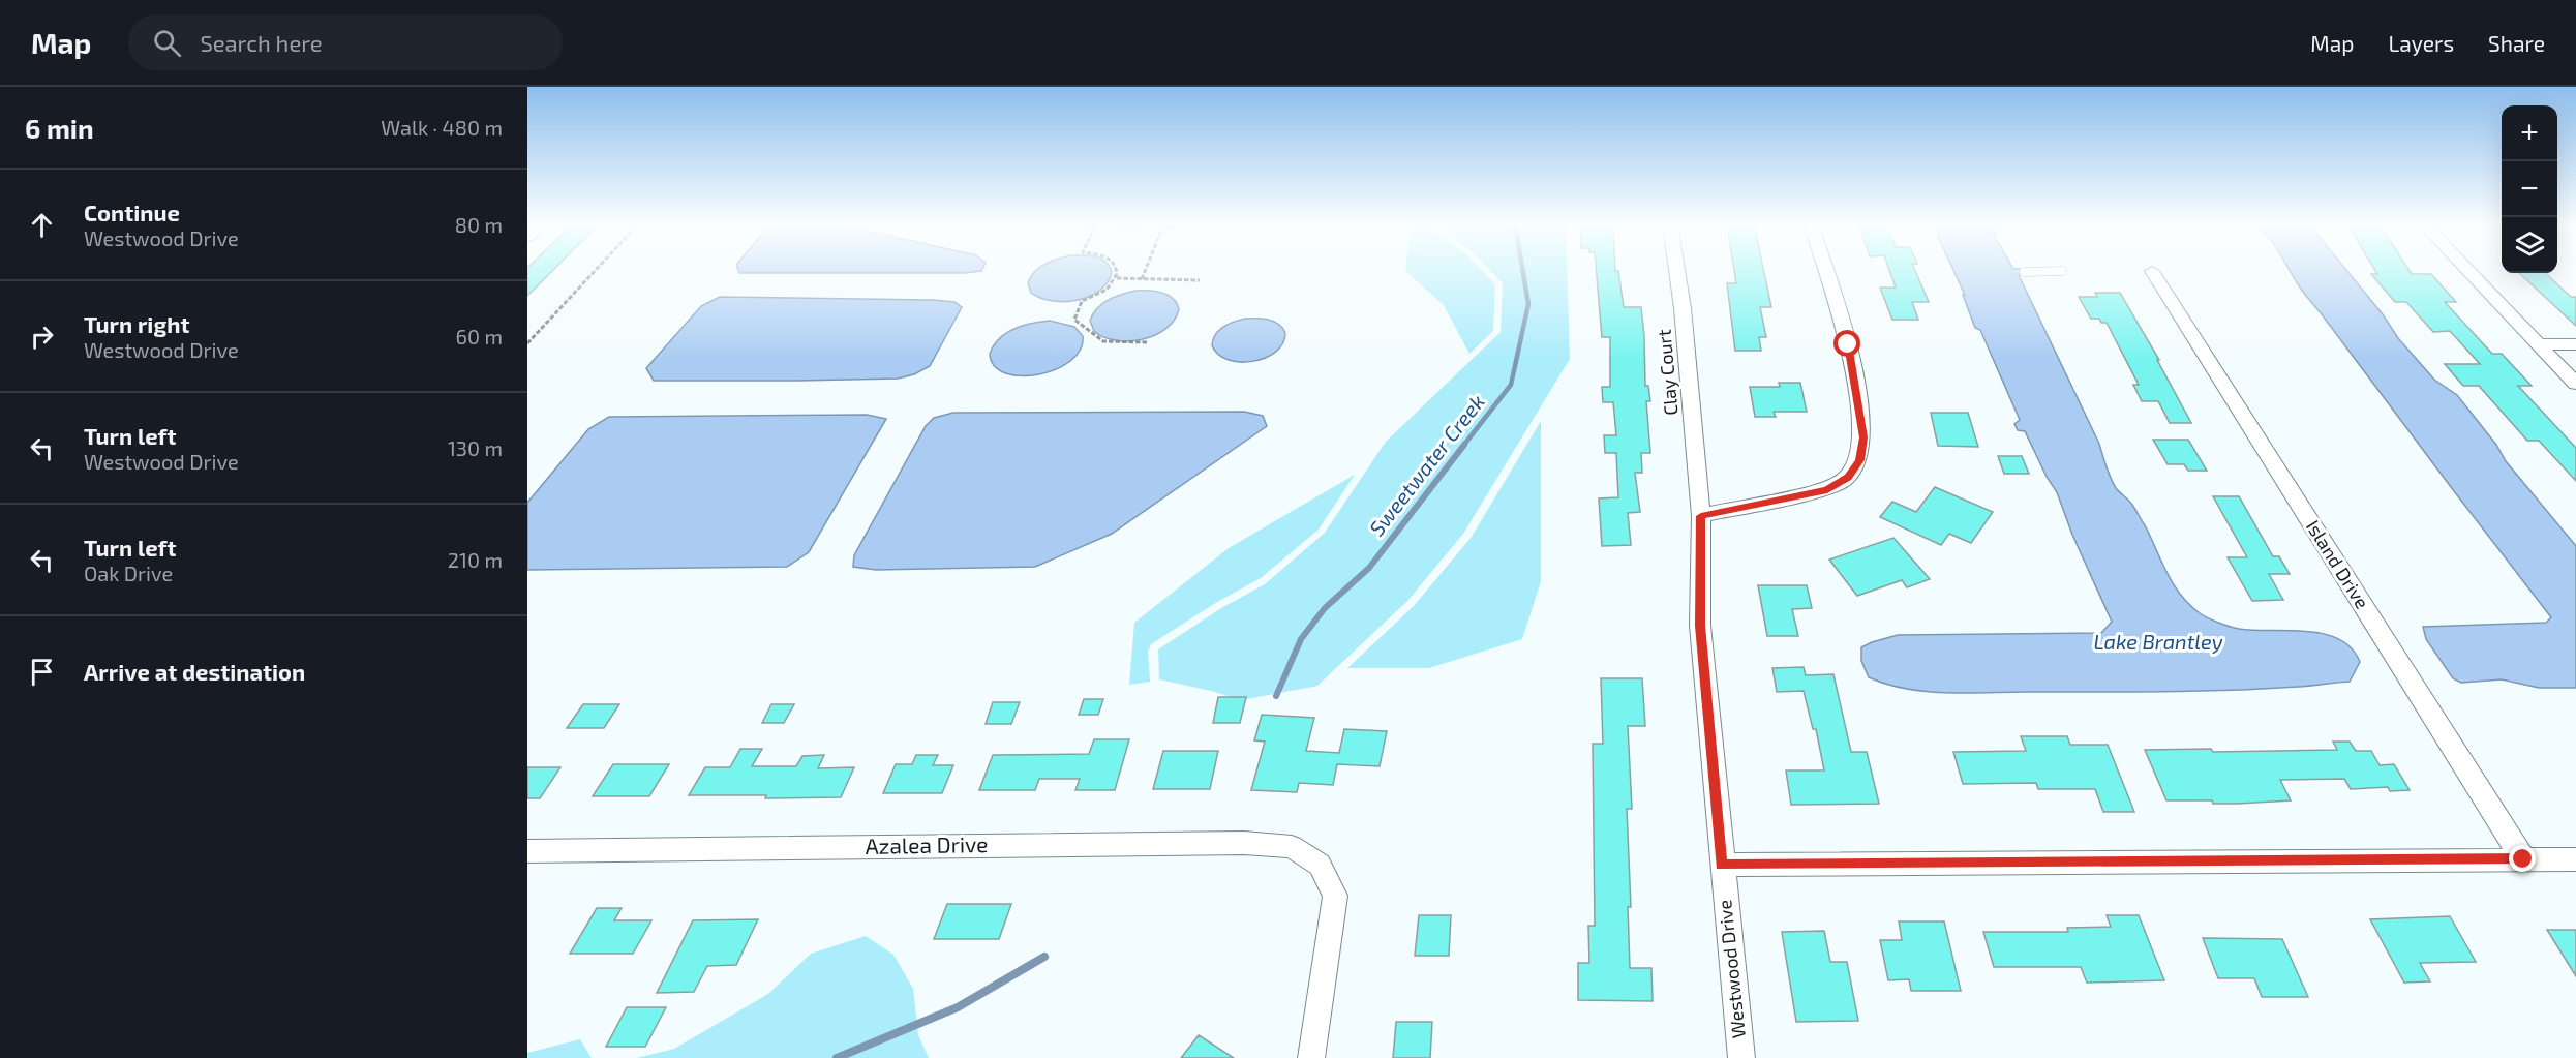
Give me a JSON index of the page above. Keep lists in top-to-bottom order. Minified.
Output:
{"streets":{"street":["Clay Court","Island Drive","Azalea Drive","Westwood Drive"]},"crossings":[["Clay Court","Westwood Drive"]],"water":["Sweetwater Creek","Lake Brantley"],"page":{"header":"Map","search":"Search here","nav":["Map","Layers","Share"],"heading":["6 min","Walk · 480 m"],"map_buttons":["+","−"],"list":[["Continue","Westwood Drive","80 m"],["Turn right","Westwood Drive","60 m"],["Turn left","Westwood Drive","130 m"],["Turn left","Oak Drive","210 m"],"Arrive at destination"]}}
